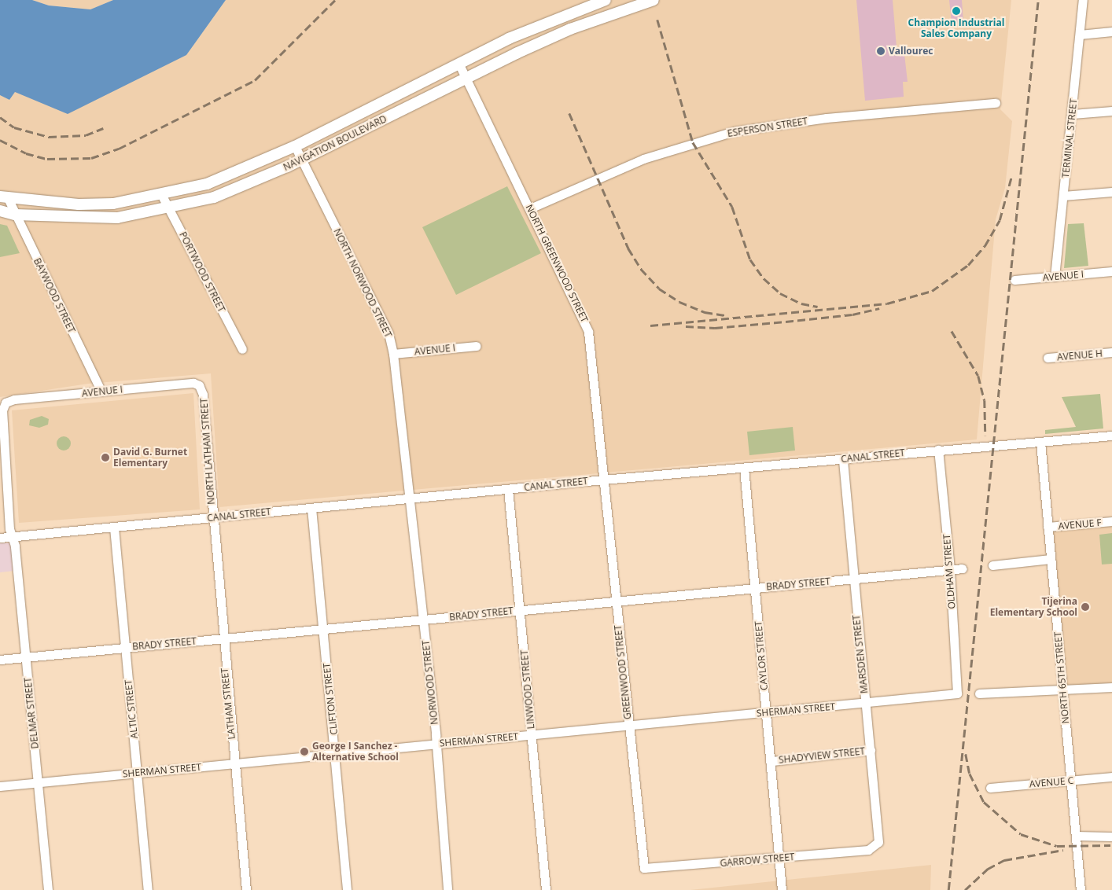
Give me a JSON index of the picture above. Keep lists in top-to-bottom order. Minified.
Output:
{"streets":{"main road":["NAVIGATION BOULEVARD"],"street":["ESPERSON STREET","TERMINAL STREET","NORTH GREENWOOD STREET","PORTWOOD STREET","AVENUE I","NORTH NORWOOD STREET","BAYWOOD STREET","AVENUE H","NORTH LATHAM STREET","CANAL STREET","AVENUE F","OLDHAM STREET","BRADY STREET","MARSDEN STREET","CAYLOR STREET","GREENWOOD STREET","NORTH 65TH STREET","NORWOOD STREET","LINWOOD STREET","CLIFTON STREET","LATHAM STREET","ALTIC STREET","SHERMAN STREET","DELMAR STREET","SHADYVIEW STREET","AVENUE C","GARROW STREET"]},"crossings":[["ESPERSON STREET","NORTH GREENWOOD STREET"],["TERMINAL STREET","AVENUE I"],["NAVIGATION BOULEVARD","NORTH GREENWOOD STREET"],["NAVIGATION BOULEVARD","PORTWOOD STREET"],["NAVIGATION BOULEVARD","NORTH NORWOOD STREET"],["NAVIGATION BOULEVARD","BAYWOOD STREET"],["NORTH GREENWOOD STREET","CANAL STREET"],["NORTH GREENWOOD STREET","GREENWOOD STREET"],["AVENUE I","NORTH NORWOOD STREET"],["AVENUE I","BAYWOOD STREET"],["AVENUE I","NORTH LATHAM STREET"],["AVENUE I","DELMAR STREET"],["NORTH NORWOOD STREET","CANAL STREET"],["NORTH NORWOOD STREET","NORWOOD STREET"],["NORTH LATHAM STREET","CANAL STREET"],["NORTH LATHAM STREET","LATHAM STREET"],["CANAL STREET","OLDHAM STREET"],["CANAL STREET","MARSDEN STREET"],["CANAL STREET","CAYLOR STREET"],["CANAL STREET","GREENWOOD STREET"],["CANAL STREET","NORTH 65TH STREET"],["CANAL STREET","NORWOOD STREET"],["CANAL STREET","LINWOOD STREET"],["CANAL STREET","CLIFTON STREET"],["CANAL STREET","LATHAM STREET"],["CANAL STREET","ALTIC STREET"],["CANAL STREET","DELMAR STREET"],["AVENUE F","NORTH 65TH STREET"],["OLDHAM STREET","BRADY STREET"],["OLDHAM STREET","SHERMAN STREET"],["BRADY STREET","MARSDEN STREET"],["BRADY STREET","CAYLOR STREET"],["BRADY STREET","GREENWOOD STREET"],["BRADY STREET","NORWOOD STREET"],["BRADY STREET","LINWOOD STREET"],["BRADY STREET","CLIFTON STREET"],["BRADY STREET","LATHAM STREET"],["BRADY STREET","ALTIC STREET"],["BRADY STREET","DELMAR STREET"],["MARSDEN STREET","SHERMAN STREET"],["MARSDEN STREET","SHADYVIEW STREET"],["MARSDEN STREET","GARROW STREET"],["CAYLOR STREET","SHERMAN STREET"],["CAYLOR STREET","SHADYVIEW STREET"],["CAYLOR STREET","GARROW STREET"],["GREENWOOD STREET","SHERMAN STREET"],["GREENWOOD STREET","GARROW STREET"],["NORTH 65TH STREET","AVENUE C"],["NORWOOD STREET","SHERMAN STREET"],["LINWOOD STREET","SHERMAN STREET"],["CLIFTON STREET","SHERMAN STREET"],["LATHAM STREET","SHERMAN STREET"],["ALTIC STREET","SHERMAN STREET"],["SHERMAN STREET","DELMAR STREET"]],"places":["Champion Industrial Sales Company","Vallourec","David G. Burnet Elementary","Tijerina Elementary School","George I Sanchez - Alternative School"]}
